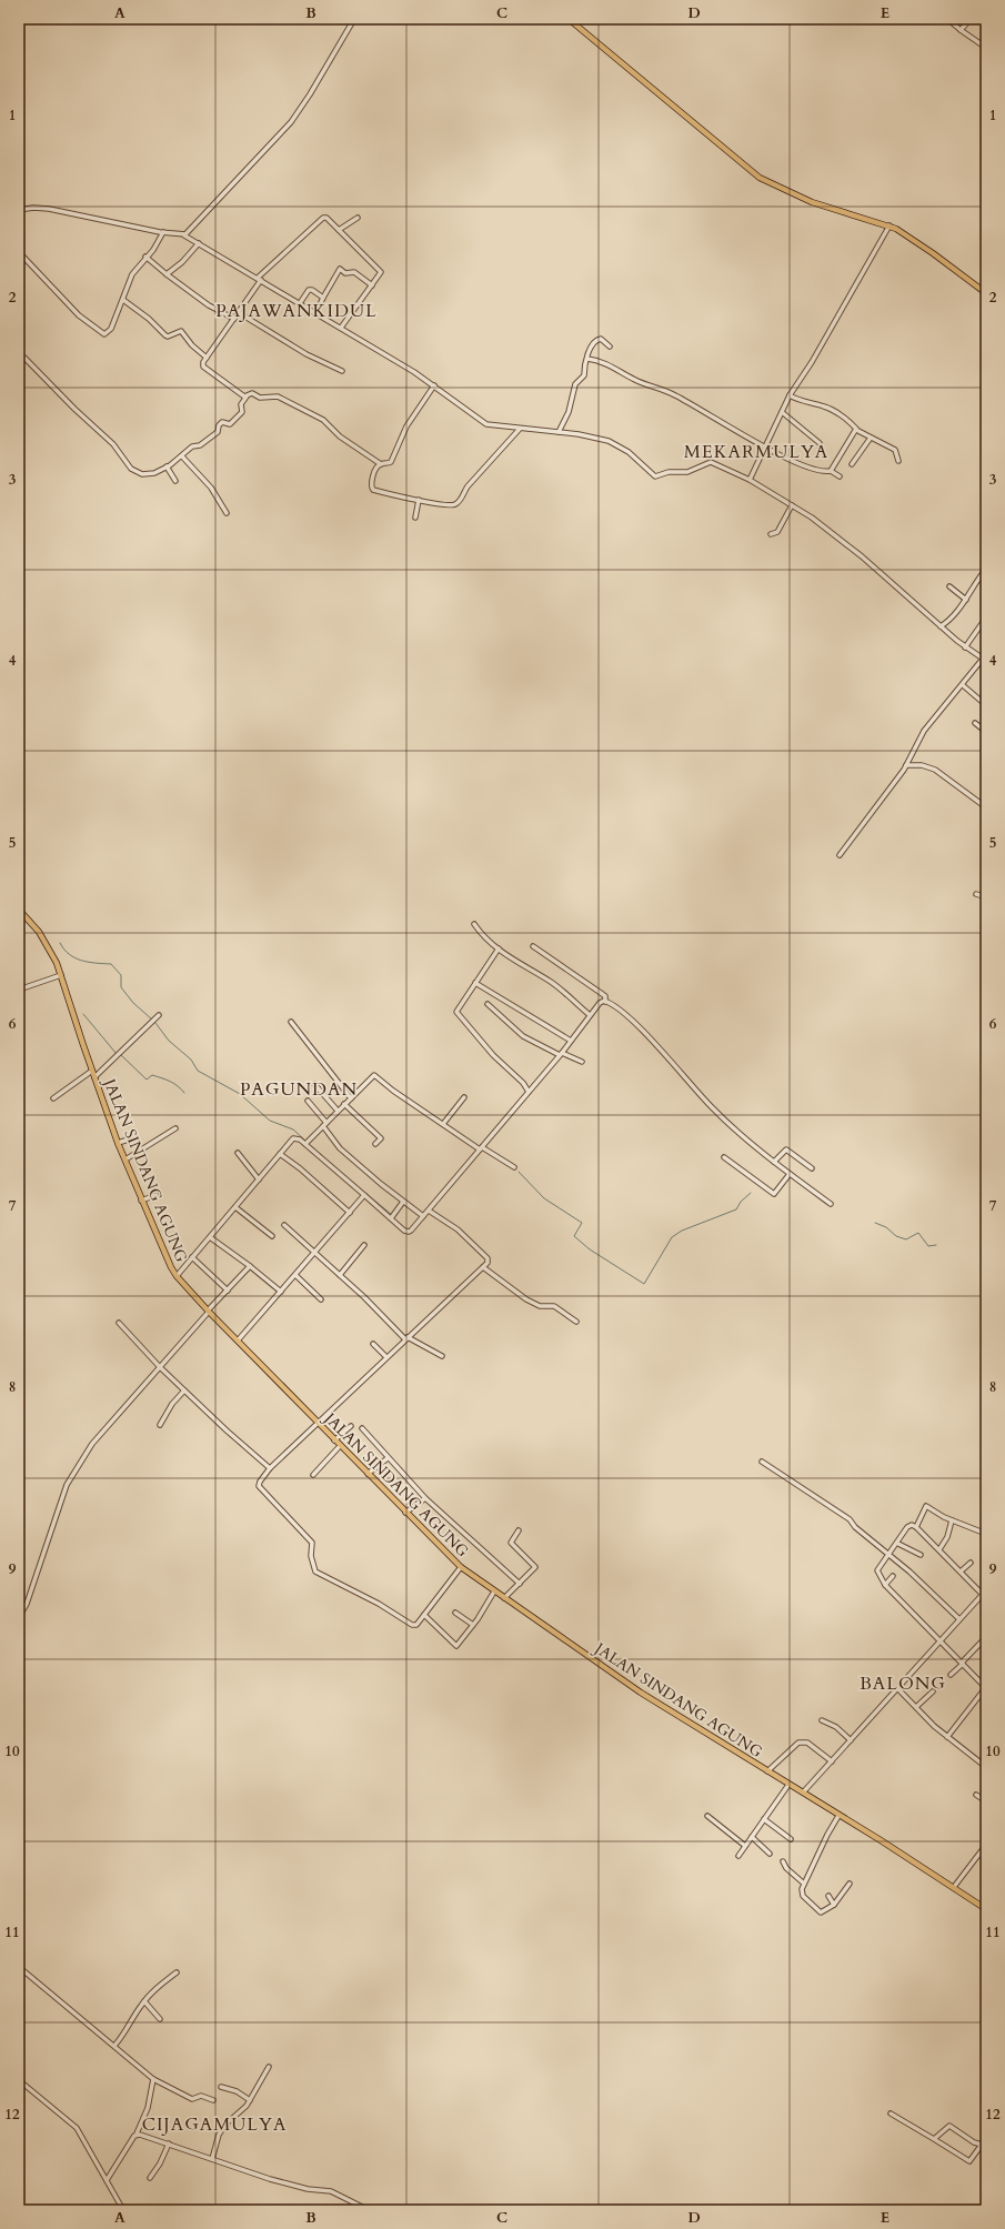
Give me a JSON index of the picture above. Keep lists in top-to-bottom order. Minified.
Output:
{"streets":{"main road":["JALAN SINDANG AGUNG"]},"districts":["PAJAWANKIDUL","MEKARMULYA","PAGUNDAN","BALONG","CIJAGAMULYA"],"grid":{"columns":["A","B","C","D","E"],"rows":["1","2","3","4","5","6","7","8","9","10","11","12"]}}
